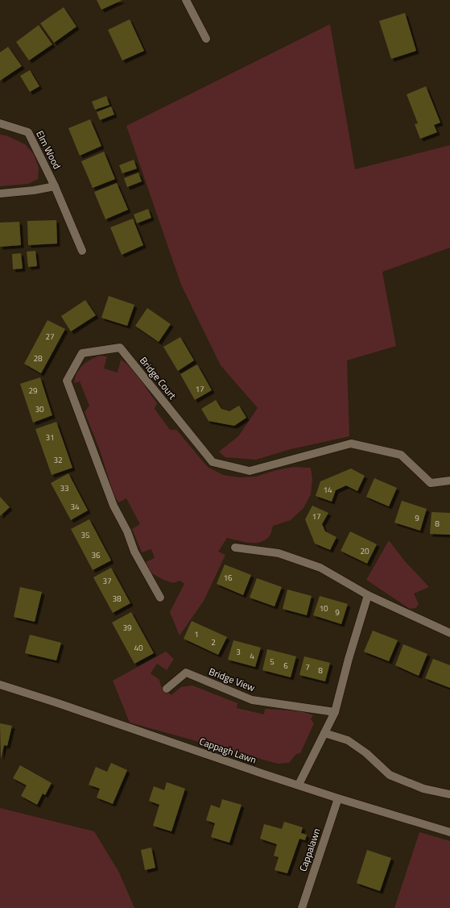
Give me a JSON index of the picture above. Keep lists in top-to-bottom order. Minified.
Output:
{"streets":{"street":["Elm Wood","Bridge Court","Bridge View","Cappagh Lawn","Cappalawn"]},"crossings":[["Cappagh Lawn","Cappalawn"]],"house_numbers":["27","28","17","29","30","31","32","33","14","34","17","9","8","35","20","36","16","37","38","10","9","39","1","2","40","3","4","5","6","7","8"]}
